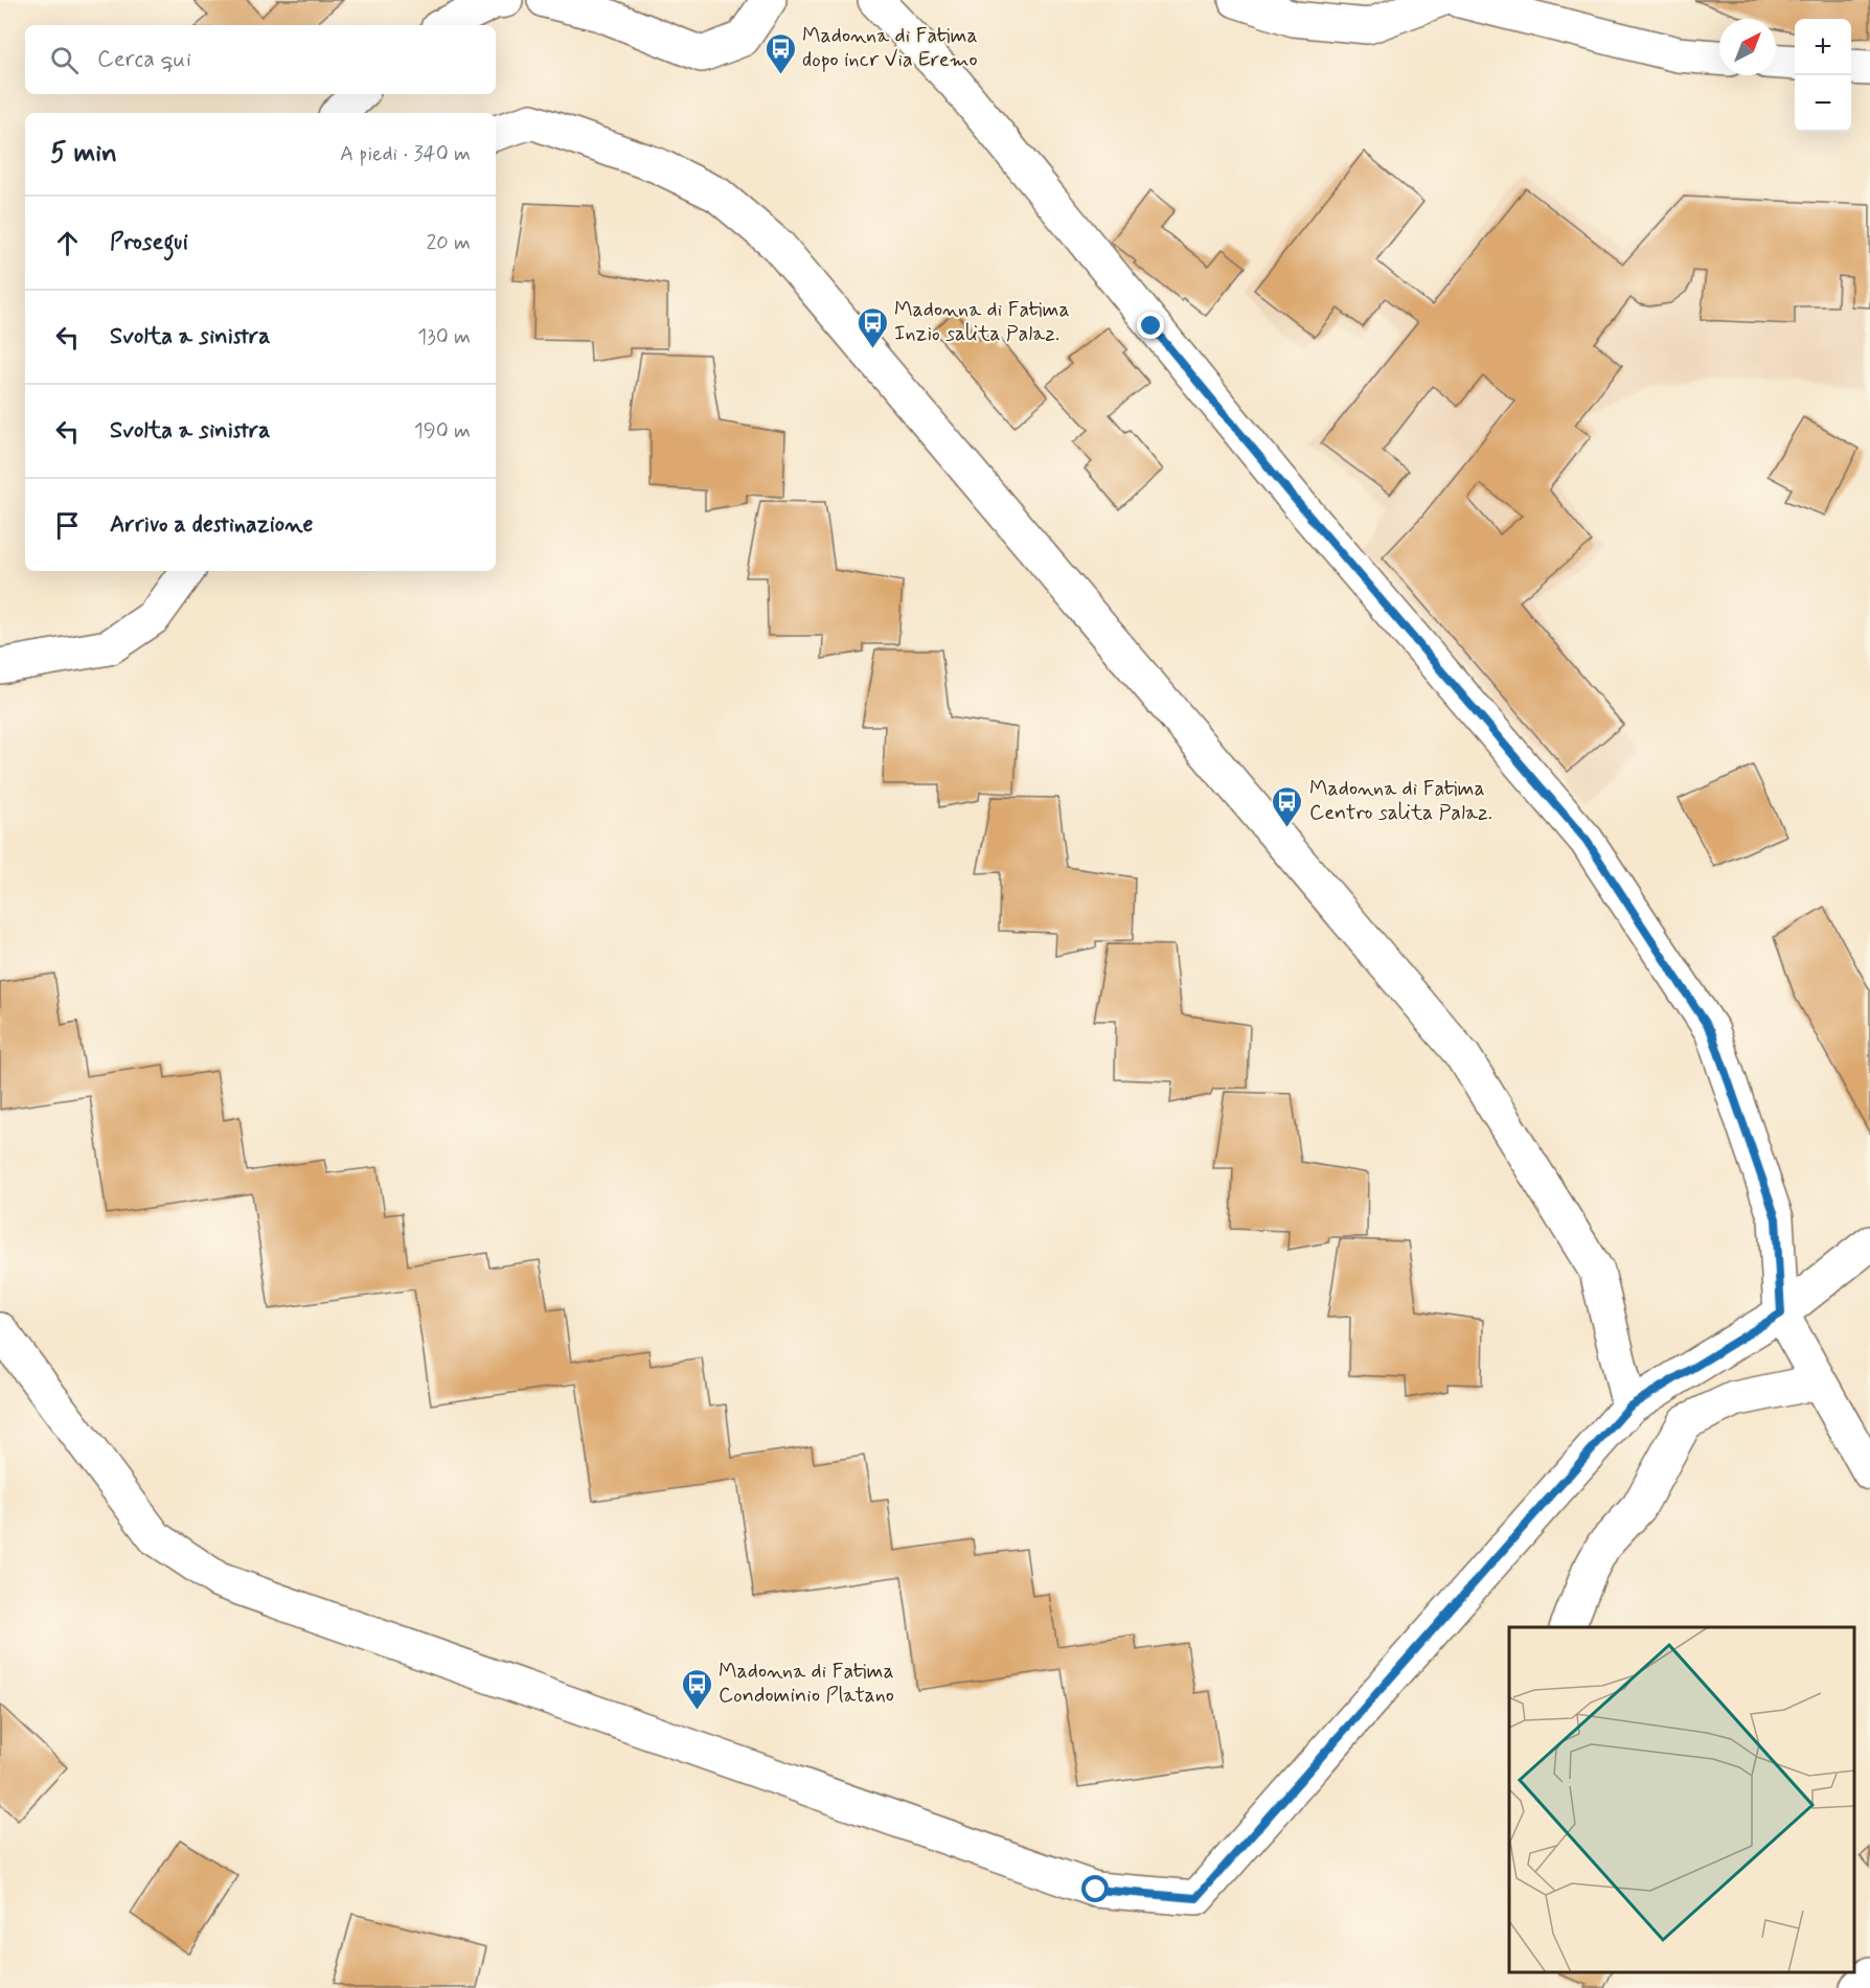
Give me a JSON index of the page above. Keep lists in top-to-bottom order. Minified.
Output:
{"places":{"bus stop":["Madonna di Fatima dopo incr Via Eremo","Madonna di Fatima Inzio salita Palaz.","Madonna di Fatima Centro salita Palaz.","Madonna di Fatima Condominio Platano"]},"north":"top right","page":{"map_buttons":["+","−"],"search":"Cerca qui","heading":["5 min","A piedi · 340 m"],"list":[["Prosegui","20 m"],["Svolta a sinistra","130 m"],["Svolta a sinistra","190 m"],"Arrivo a destinazione"]}}
